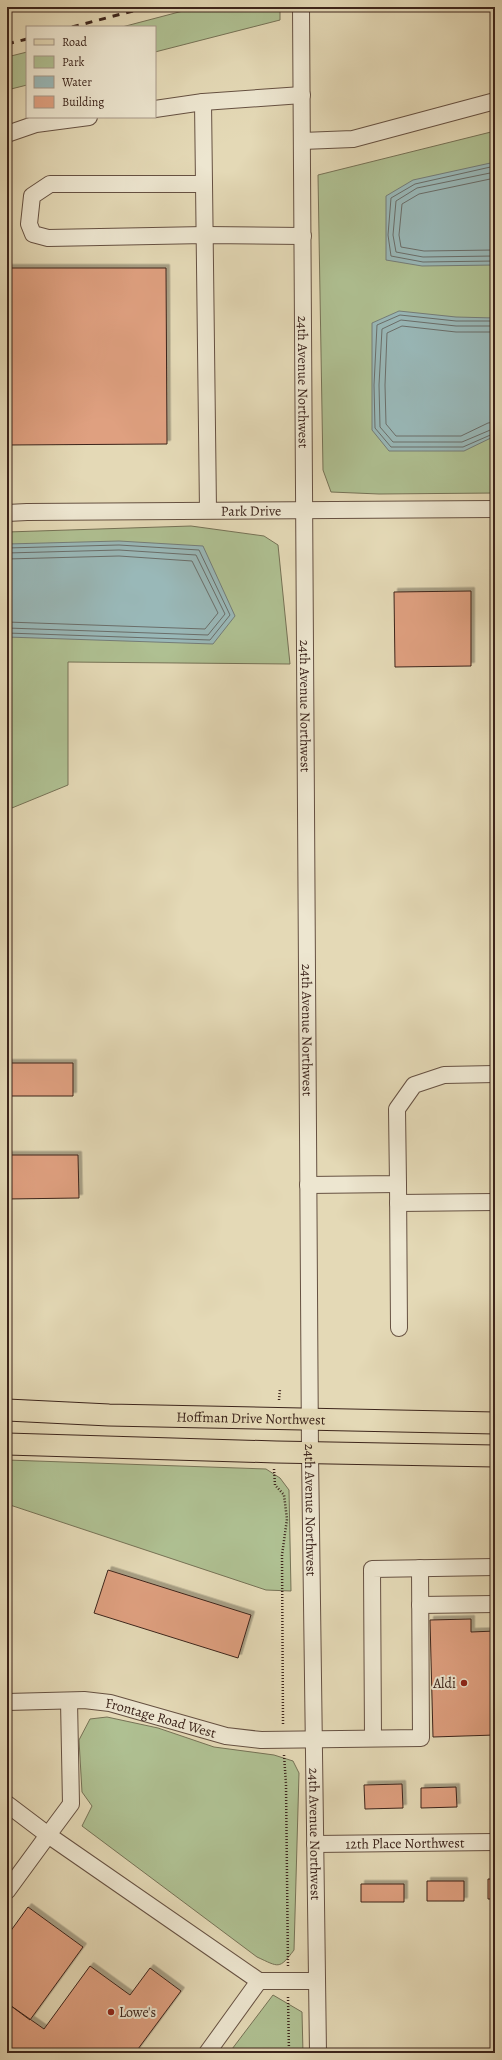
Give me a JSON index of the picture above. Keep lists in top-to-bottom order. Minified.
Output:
{"streets":{"main road":["Hoffman Drive Northwest"],"street":["24th Avenue Northwest","Park Drive","Frontage Road West","12th Place Northwest"]},"crossings":[["24th Avenue Northwest","Park Drive"],["24th Avenue Northwest","Hoffman Drive Northwest"],["24th Avenue Northwest","Frontage Road West"],["24th Avenue Northwest","12th Place Northwest"]],"places":["Aldi","Lowe's"],"legend":["Road","Park","Water","Building"]}
